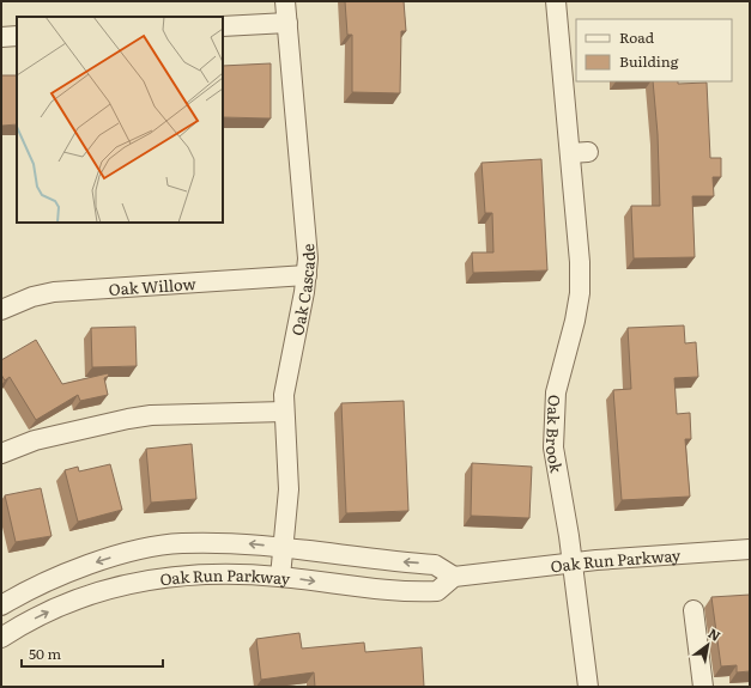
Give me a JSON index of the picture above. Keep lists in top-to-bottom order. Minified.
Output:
{"streets":{"street":["Oak Willow","Oak Cascade","Oak Brook","Oak Run Parkway"]},"crossings":[["Oak Willow","Oak Cascade"],["Oak Cascade","Oak Run Parkway"],["Oak Brook","Oak Run Parkway"]],"legend":["Road","Building"],"scale_bar":"50 m","north":"top right"}
